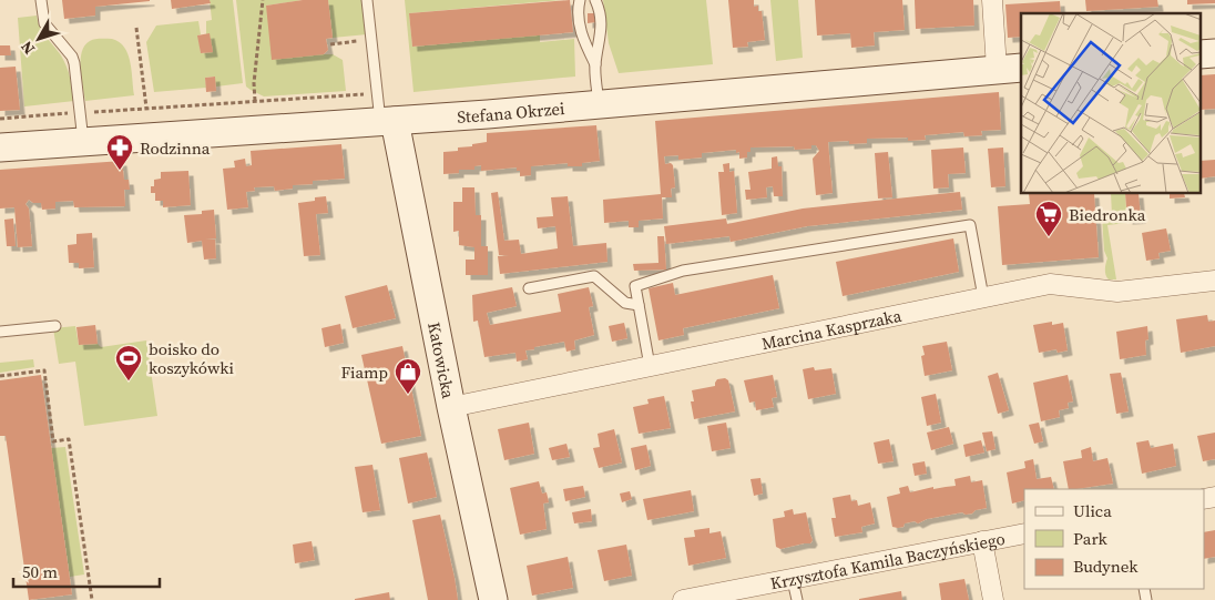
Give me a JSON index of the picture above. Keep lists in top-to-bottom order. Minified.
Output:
{"streets":{"street":["Stefana Okrzei","Marcina Kasprzaka","Katowicka","Krzysztofa Kamila Baczyńskiego"]},"crossings":[["Stefana Okrzei","Katowicka"],["Marcina Kasprzaka","Katowicka"]],"places":{"pharmacy":["Rodzinna"],"supermarket":["Biedronka"],"sports":["boisko do koszykówki"],"shop":["Fiamp"]},"legend":["Ulica","Park","Budynek"],"scale_bar":"50 m","north":"bottom left"}
